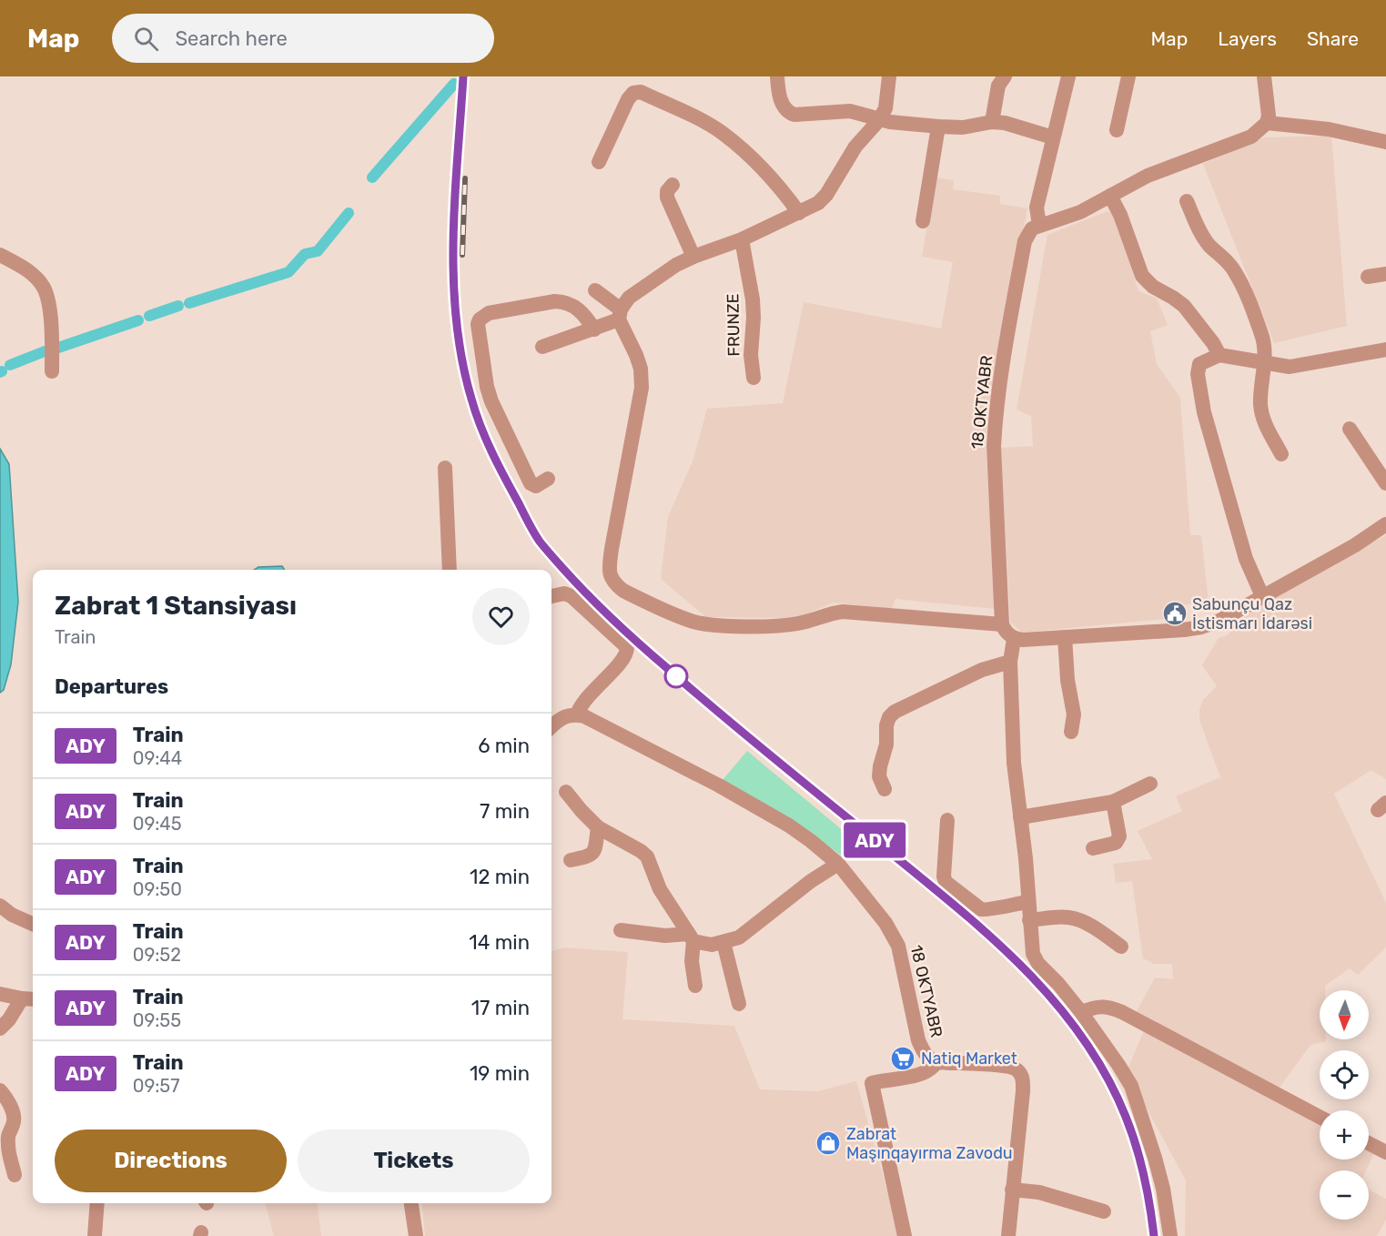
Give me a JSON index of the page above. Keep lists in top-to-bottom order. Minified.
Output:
{"streets":{"street":["FRUNZE","18 OKTYABR"]},"places":{"public building":["Sabunçu Qaz İstismarı İdarəsi"],"supermarket":["Natiq Market"],"shop":["Zabrat Maşınqayırma Zavodu"]},"north":"bottom","page":{"header":"Map","search":"Search here","nav":["Map","Layers","Share"],"on_map":"ADY","heading":[["Zabrat 1 Stansiyası","Train"],"Departures"],"list":[{"mark":"ADY","name":"Train","note":"09:44","value":"6 min"},{"mark":"ADY","name":"Train","note":"09:45","value":"7 min"},{"mark":"ADY","name":"Train","note":"09:50","value":"12 min"},{"mark":"ADY","name":"Train","note":"09:52","value":"14 min"},{"mark":"ADY","name":"Train","note":"09:55","value":"17 min"},{"mark":"ADY","name":"Train","note":"09:57","value":"19 min"}],"map_buttons":["+","−"],"buttons":["Directions","Tickets"]}}
